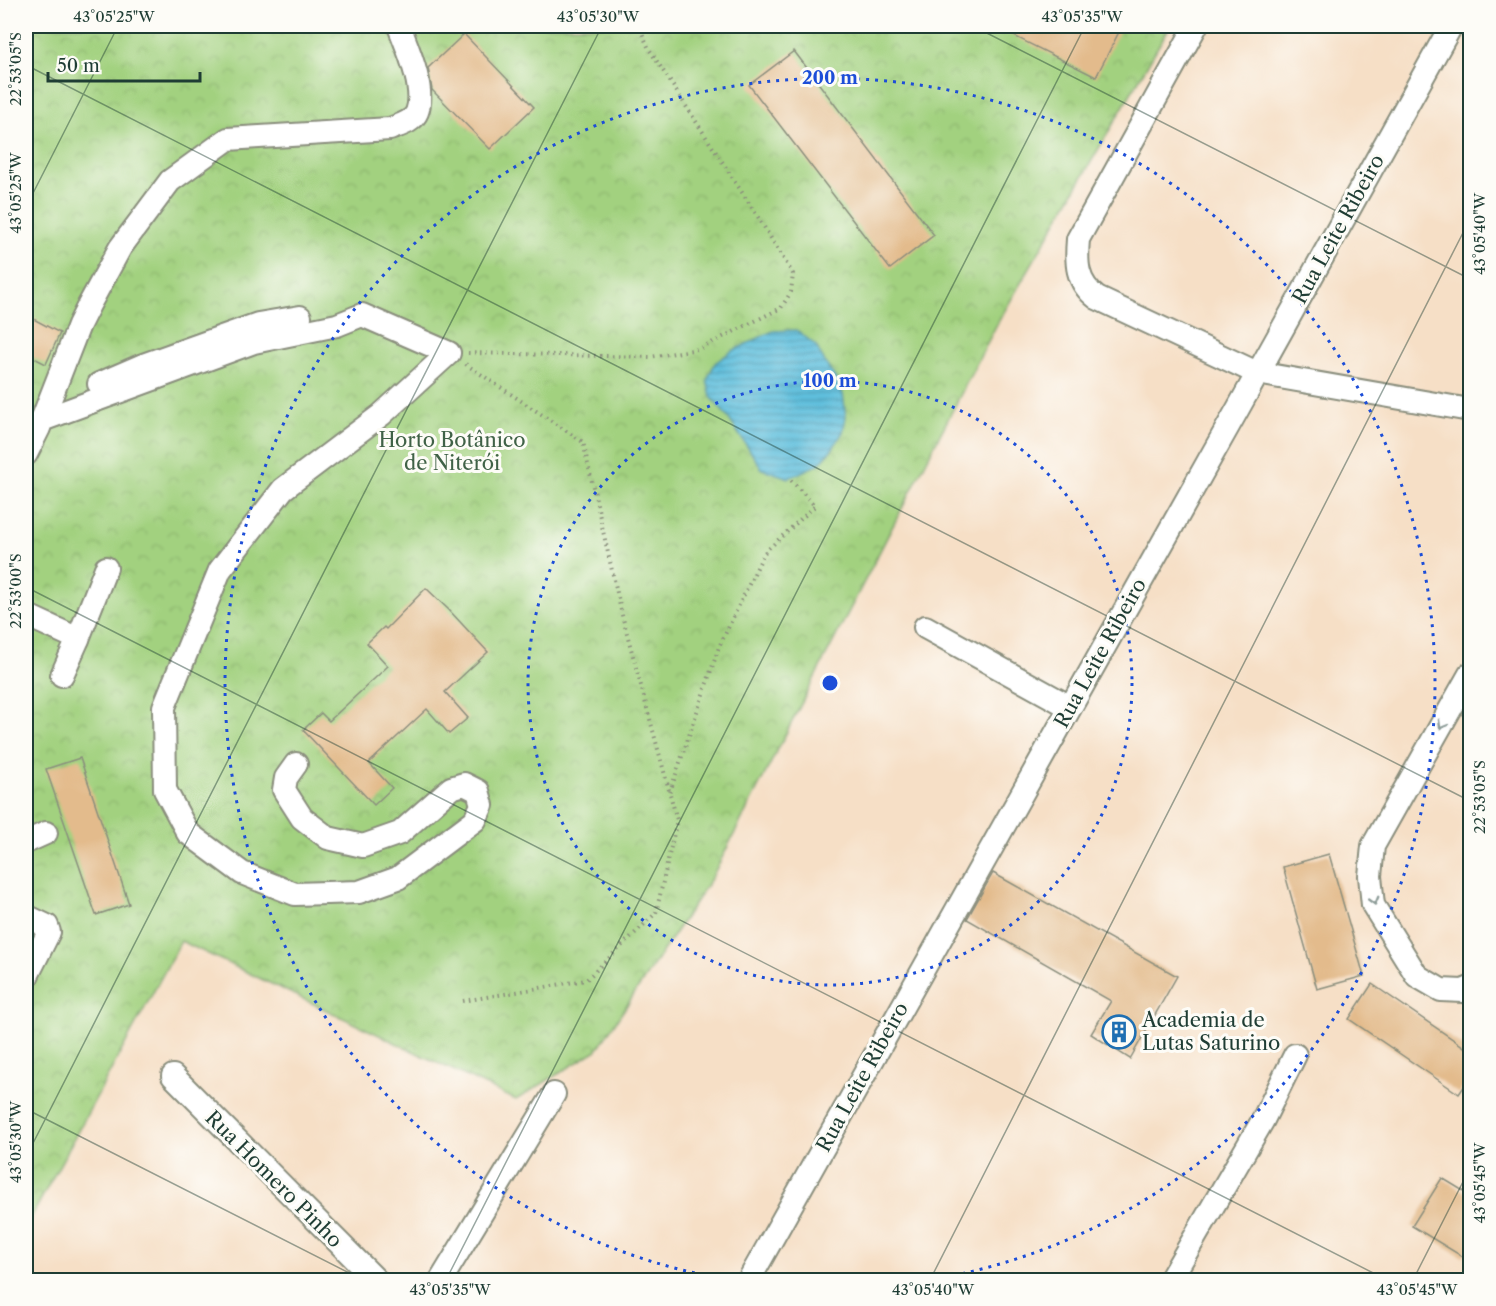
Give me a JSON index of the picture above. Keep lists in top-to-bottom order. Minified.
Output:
{"streets":{"street":["Rua Leite Ribeiro","Rua Homero Pinho"]},"parks":["Horto Botânico de Niterói"],"places":{"building":["Academia de Lutas Saturino"]},"scale_bar":"50 m","coordinates":["43°05'25\"W","43°05'30\"W","43°05'35\"W","22°53'05\"S","43°05'40\"W","22°53'00\"S","43°05'45\"W"],"rings":["200 m","100 m"]}
